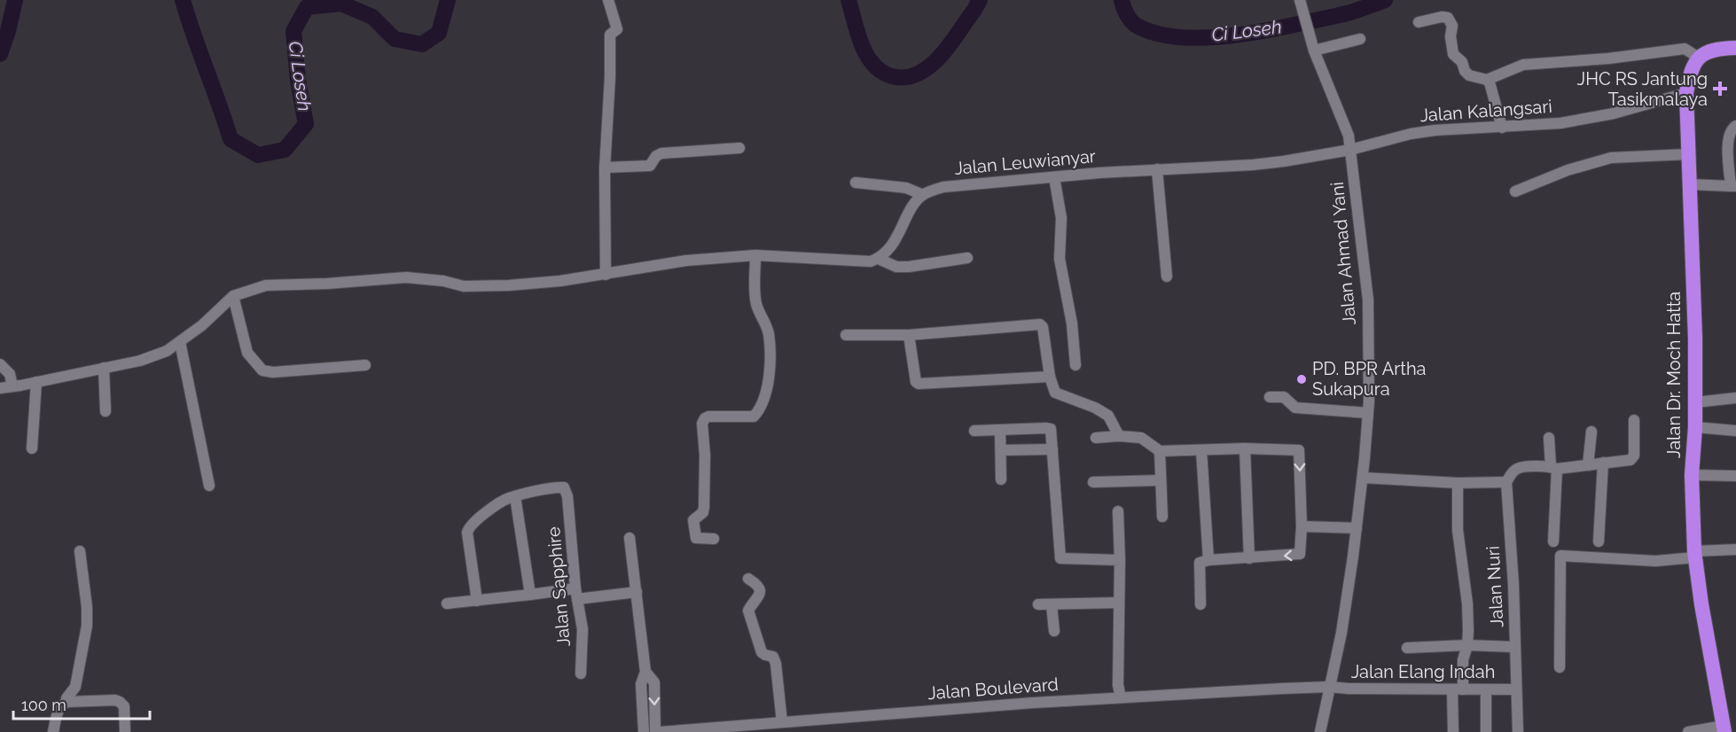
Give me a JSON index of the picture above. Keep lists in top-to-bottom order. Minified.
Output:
{"streets":{"highway":["Jalan Dr. Moch Hatta"],"street":["Jalan Kalangsari","Jalan Leuwianyar","Jalan Ahmad Yani","Jalan Sapphire","Jalan Nuri","Jalan Elang Indah","Jalan Boulevard"]},"crossings":[["Jalan Kalangsari","Jalan Leuwianyar"],["Jalan Kalangsari","Jalan Ahmad Yani"],["Jalan Kalangsari","Jalan Dr. Moch Hatta"],["Jalan Leuwianyar","Jalan Ahmad Yani"],["Jalan Ahmad Yani","Jalan Elang Indah"],["Jalan Ahmad Yani","Jalan Boulevard"],["Jalan Nuri","Jalan Elang Indah"],["Jalan Elang Indah","Jalan Boulevard"]],"water":["Ci Loseh"],"places":{"health":["JHC RS Jantung Tasikmalaya"],"other":["PD. BPR Artha Sukapura"]},"scale_bar":"100 m"}
